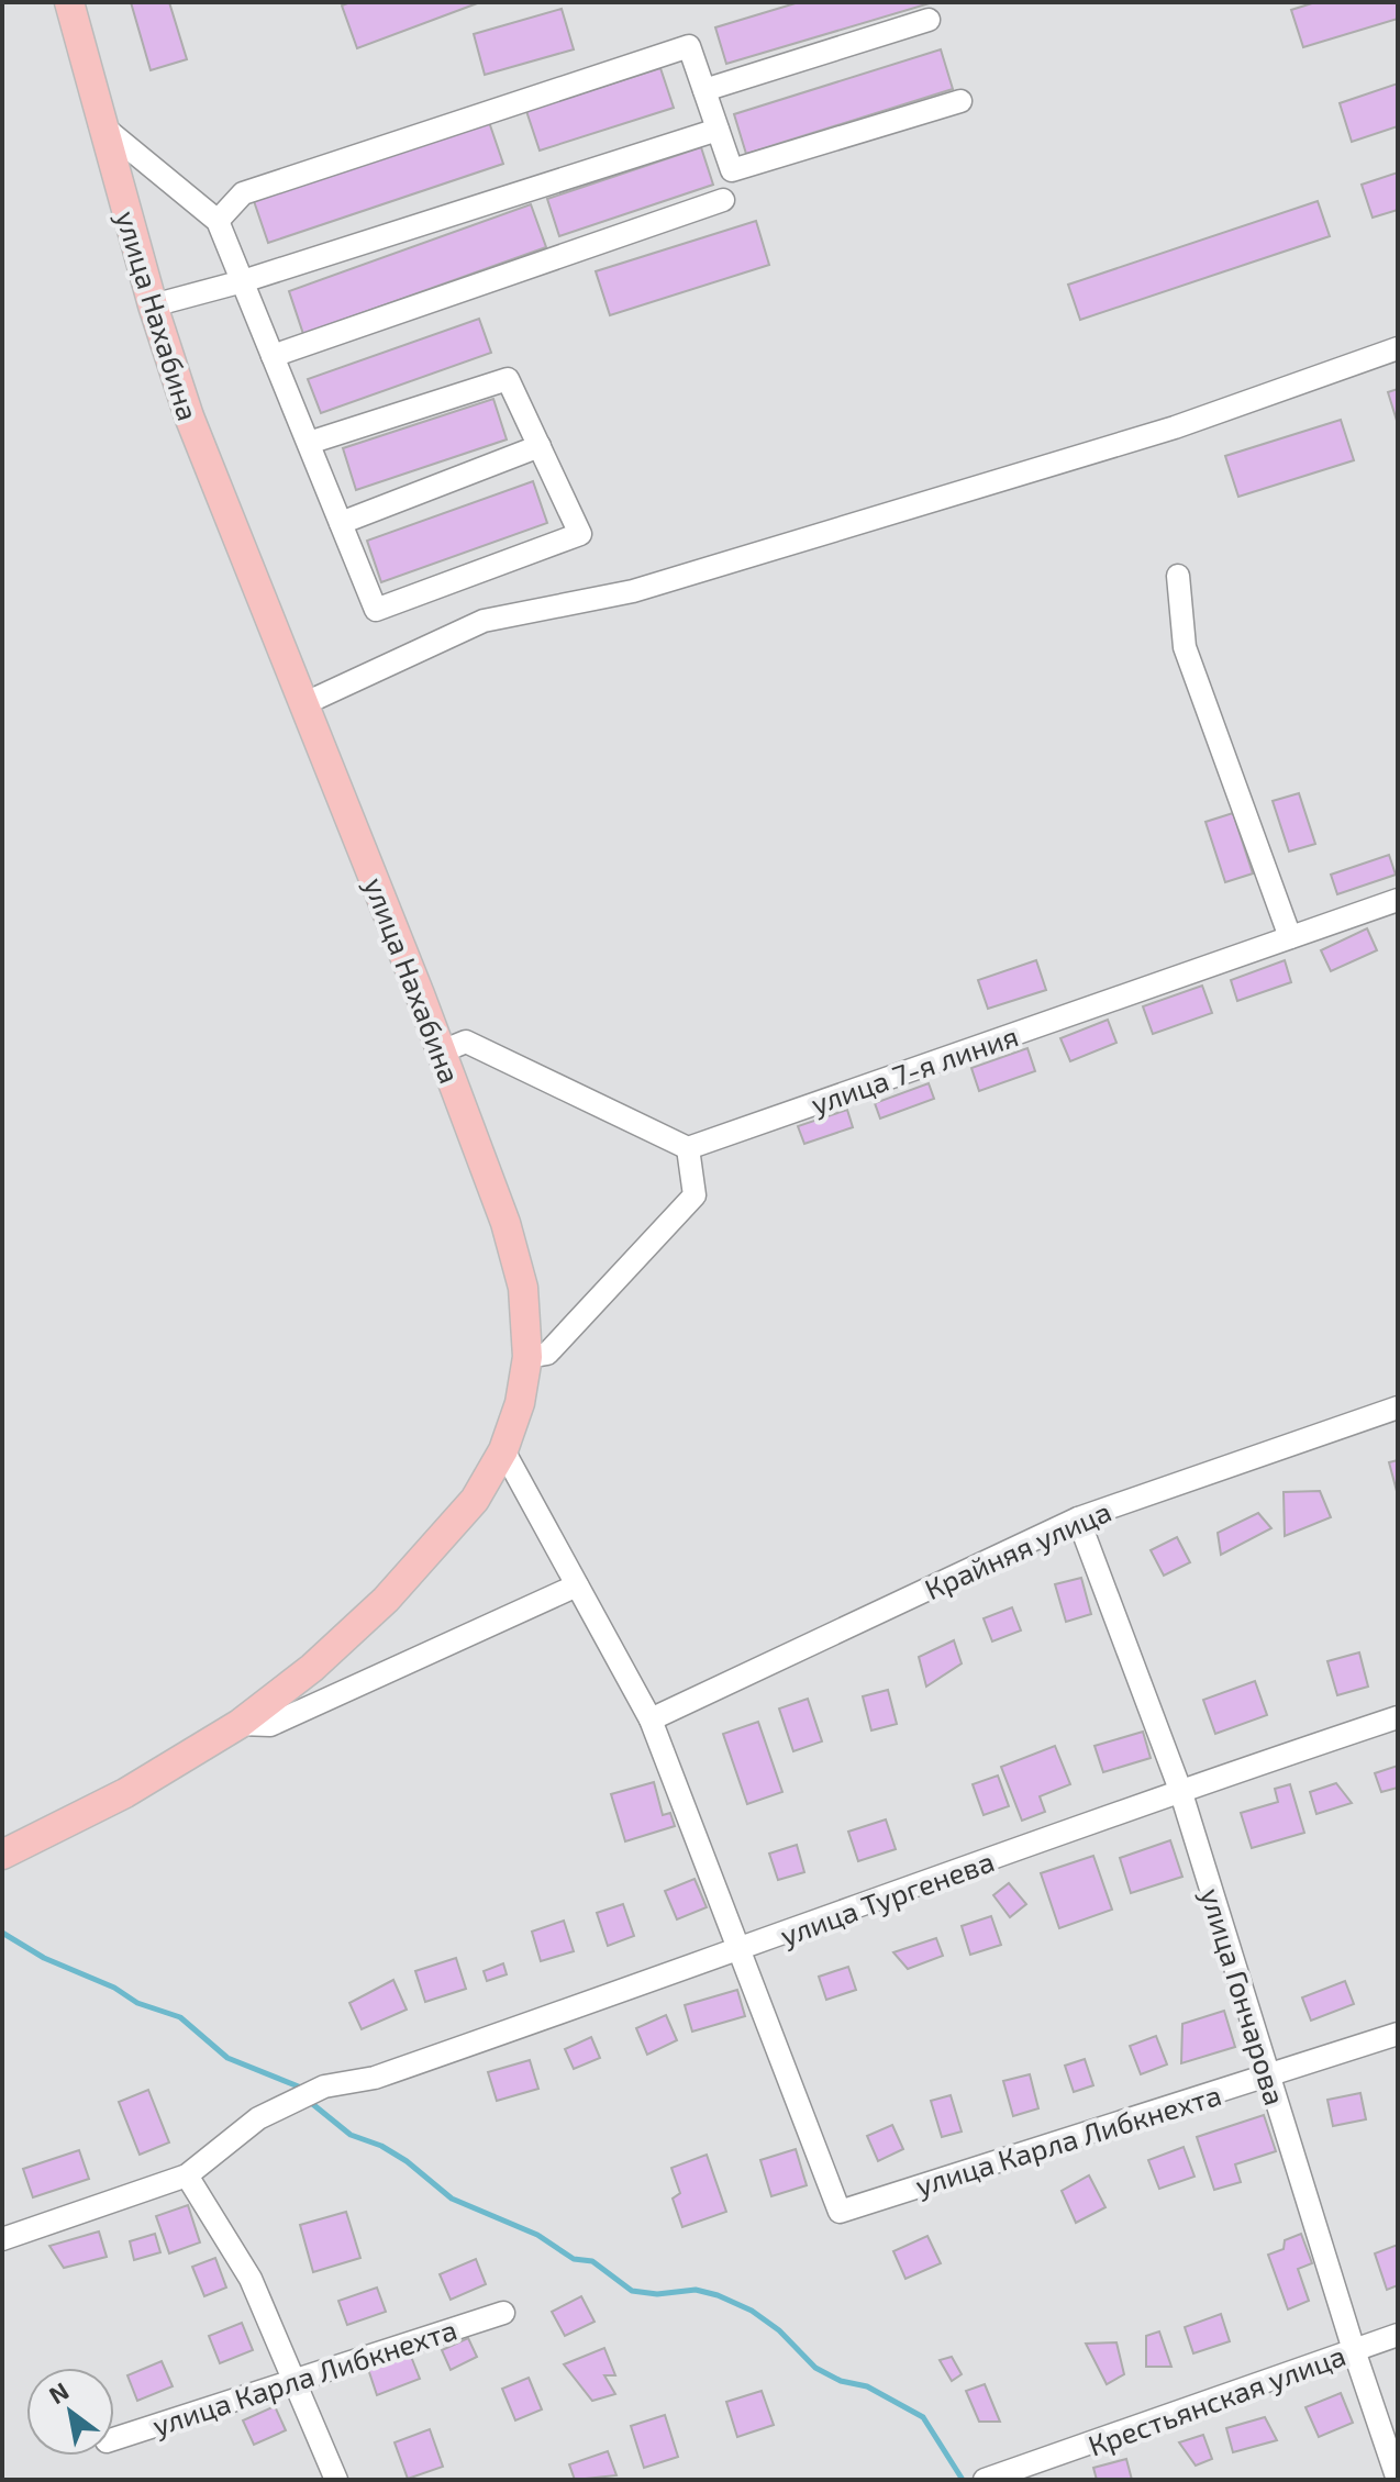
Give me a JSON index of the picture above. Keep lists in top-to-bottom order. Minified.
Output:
{"streets":{"main road":["улица Нахабина"],"street":["улица 7-я линия","Крайняя улица","улица Тургенева","улица Гончарова","улица Карла Либкнехта","Крестьянская улица"]},"crossings":[["Крайняя улица","улица Гончарова"],["улица Тургенева","улица Гончарова"],["улица Тургенева","улица Карла Либкнехта"],["улица Гончарова","улица Карла Либкнехта"],["улица Гончарова","Крестьянская улица"]],"north":"top left"}
